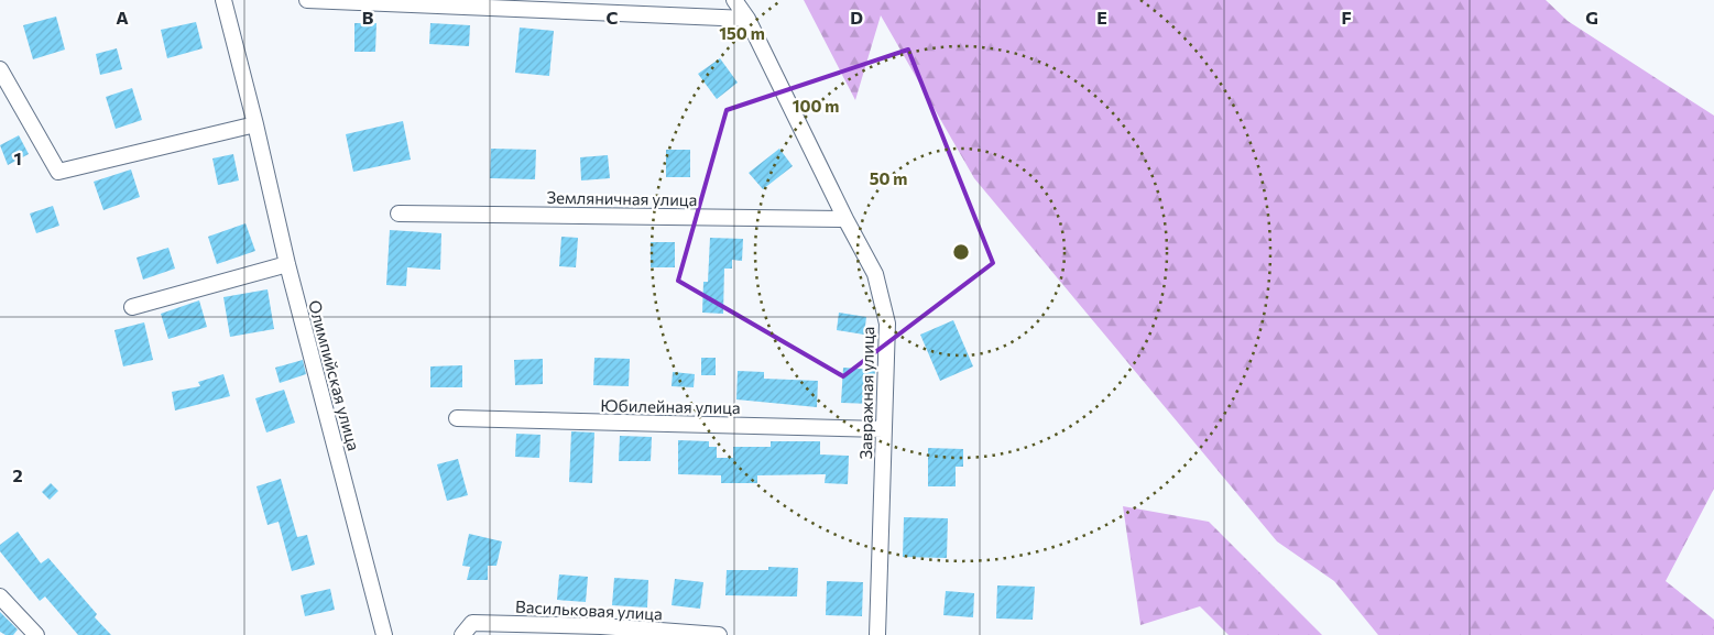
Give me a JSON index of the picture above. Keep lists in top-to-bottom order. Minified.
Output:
{"streets":{"street":["Земляничная улица","Олимпийская улица","Завражная улица","Юбилейная улица","Васильковая улица"]},"crossings":[["Земляничная улица","Завражная улица"],["Завражная улица","Юбилейная улица"]],"grid":{"columns":["A","B","C","D","E","F","G"],"rows":["1","2"]},"rings":["150 m","100 m","50 m"]}
